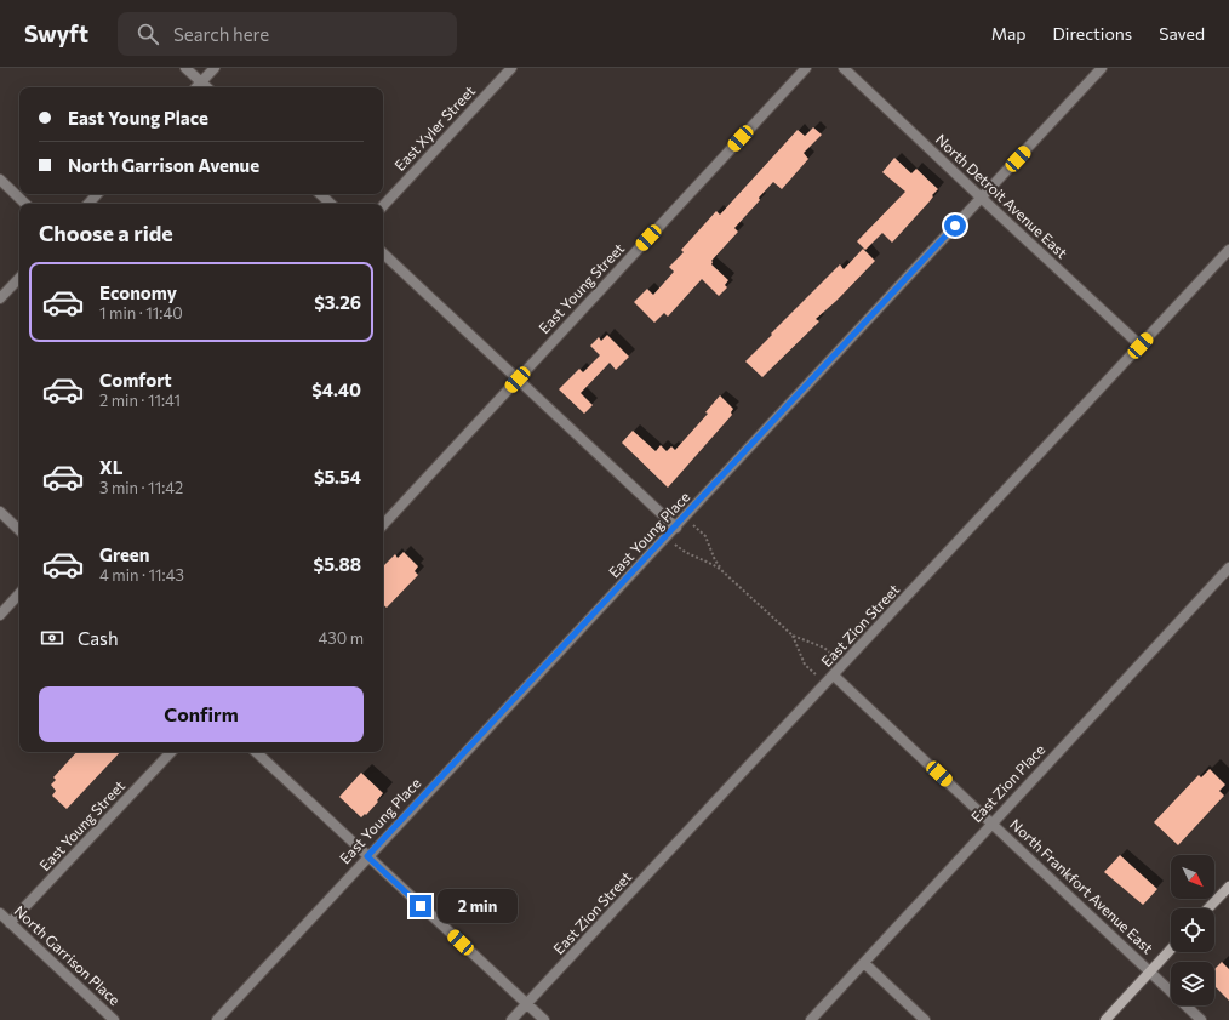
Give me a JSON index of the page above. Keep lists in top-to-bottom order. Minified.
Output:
{"streets":{"street":["East Xyler Street","North Detroit Avenue East","East Young Street","East Young Place","East Zion Street","East Zion Place","North Frankfort Avenue East","North Garrison Place"]},"crossings":[["North Detroit Avenue East","East Young Place"],["North Detroit Avenue East","East Zion Street"],["East Young Street","North Garrison Place"],["East Zion Street","North Frankfort Avenue East"],["East Zion Place","North Frankfort Avenue East"]],"north":"bottom right","page":{"header":"Swyft","search":"Search here","nav":["Map","Directions","Saved"],"banner":["East Young Place","North Garrison Avenue"],"heading":"Choose a ride","list":[{"name":"Economy","note":"1 min · 11:40","value":"$3.26"},{"name":"Comfort","note":"2 min · 11:41","value":"$4.40"},{"name":"XL","note":"3 min · 11:42","value":"$5.54"},{"name":"Green","note":"4 min · 11:43","value":"$5.88"}],"pay":["Cash","430 m"],"buttons":"Confirm","bubble":"2 min"}}
